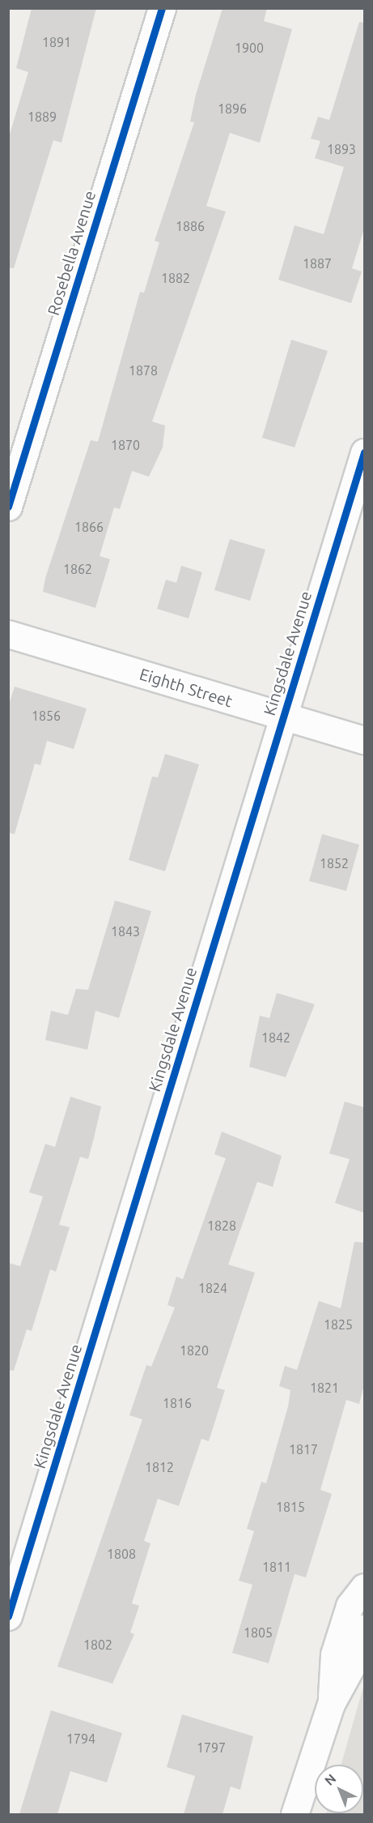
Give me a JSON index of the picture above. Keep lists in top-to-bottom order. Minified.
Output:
{"streets":{"street":["Rosebella Avenue","Kingsdale Avenue","Eighth Street"]},"crossings":[["Kingsdale Avenue","Eighth Street"]],"house_numbers":["1891","1900","1896","1889","1893","1886","1887","1882","1878","1870","1866","1862","1856","1852","1843","1842","1828","1824","1825","1820","1821","1816","1817","1812","1815","1808","1811","1805","1802","1794","1797"],"north":"top left"}
